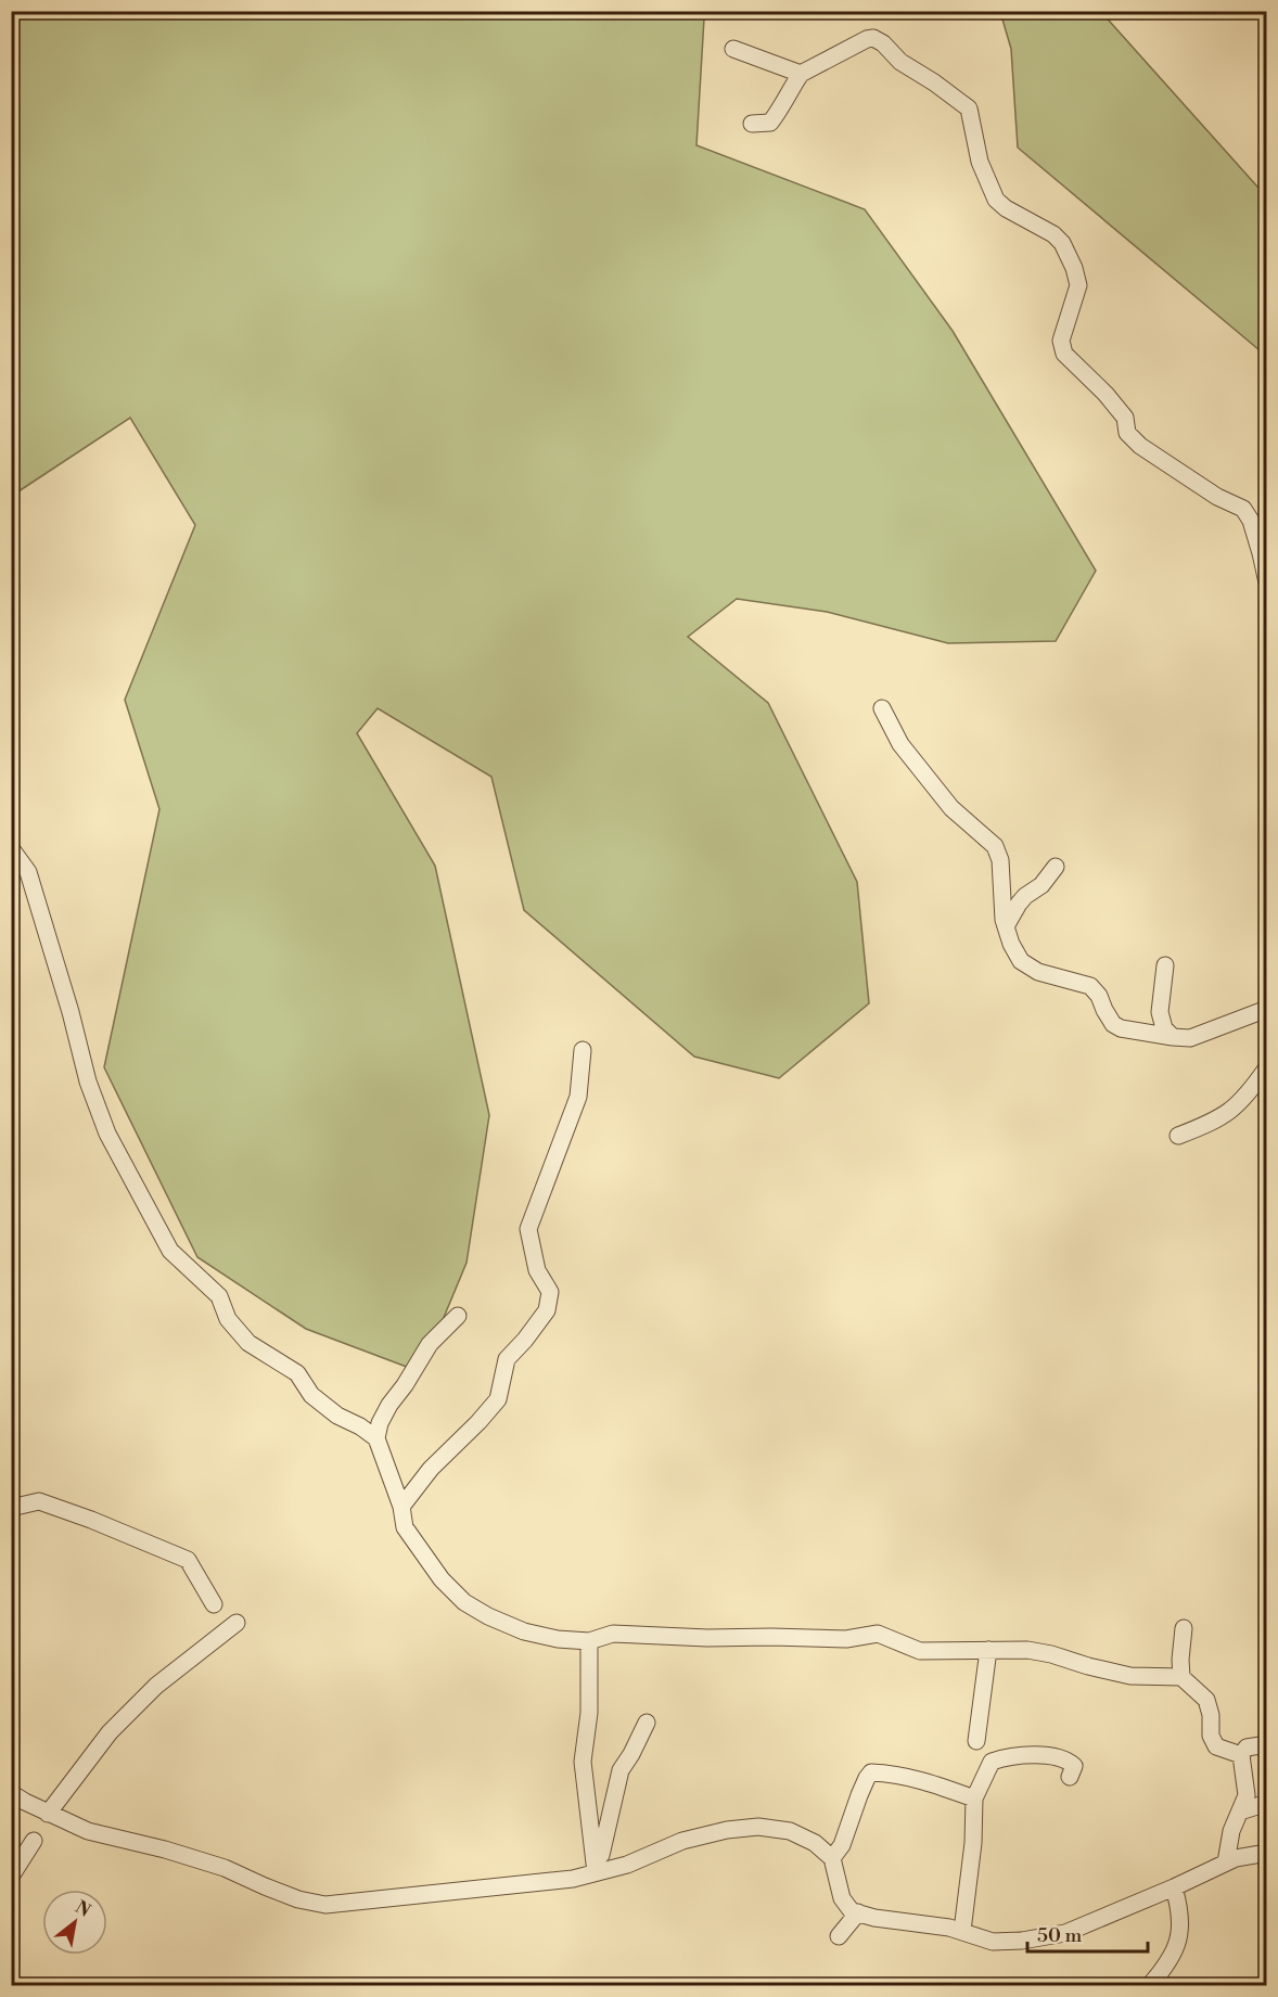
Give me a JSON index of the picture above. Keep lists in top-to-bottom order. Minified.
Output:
{"scale_bar":"50 m","north":"top right"}
